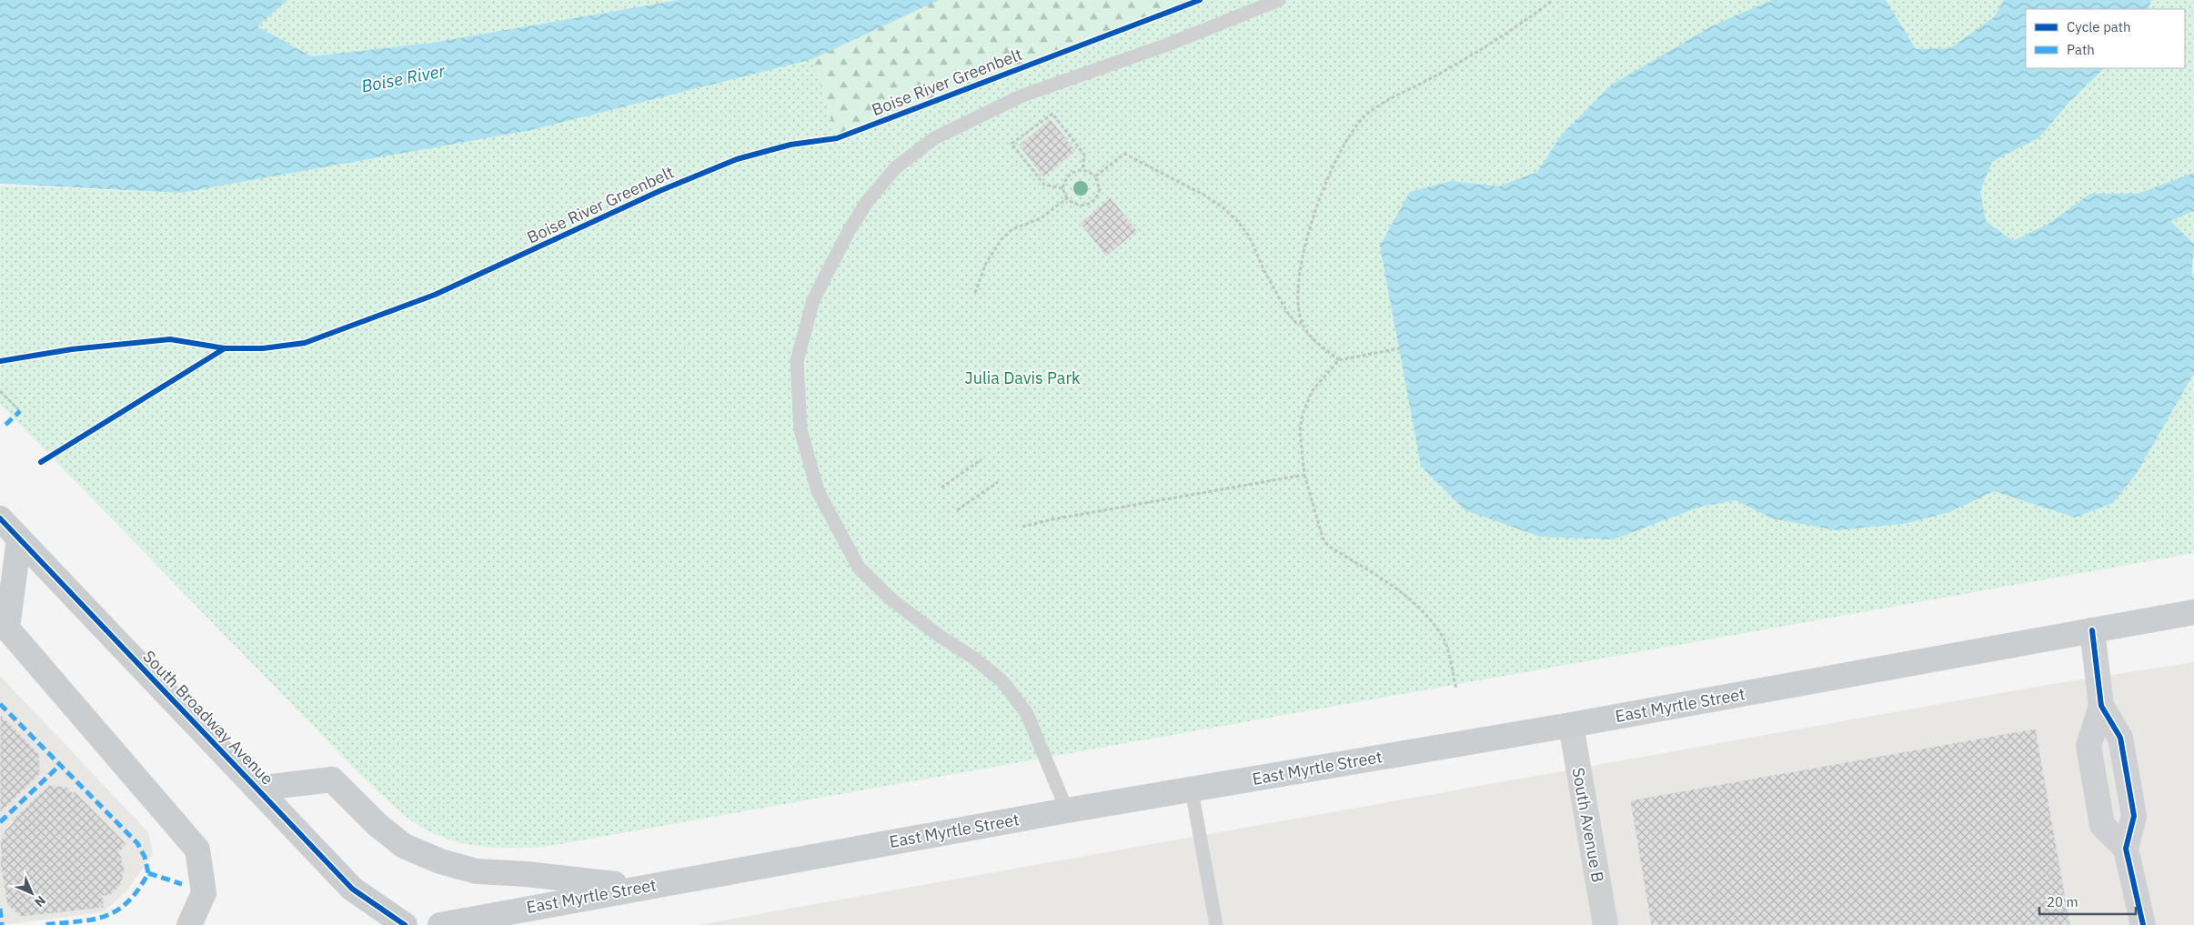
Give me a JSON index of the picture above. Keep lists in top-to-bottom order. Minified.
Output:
{"streets":{"main road":["East Myrtle Street","South Broadway Avenue"],"street":["South Avenue B"],"cycle path":["Boise River Greenbelt"]},"crossings":[["East Myrtle Street","South Avenue B"]],"water":["Boise River"],"parks":["Julia Davis Park"],"legend":["Cycle path","Path"],"scale_bar":"20 m","north":"bottom right"}
